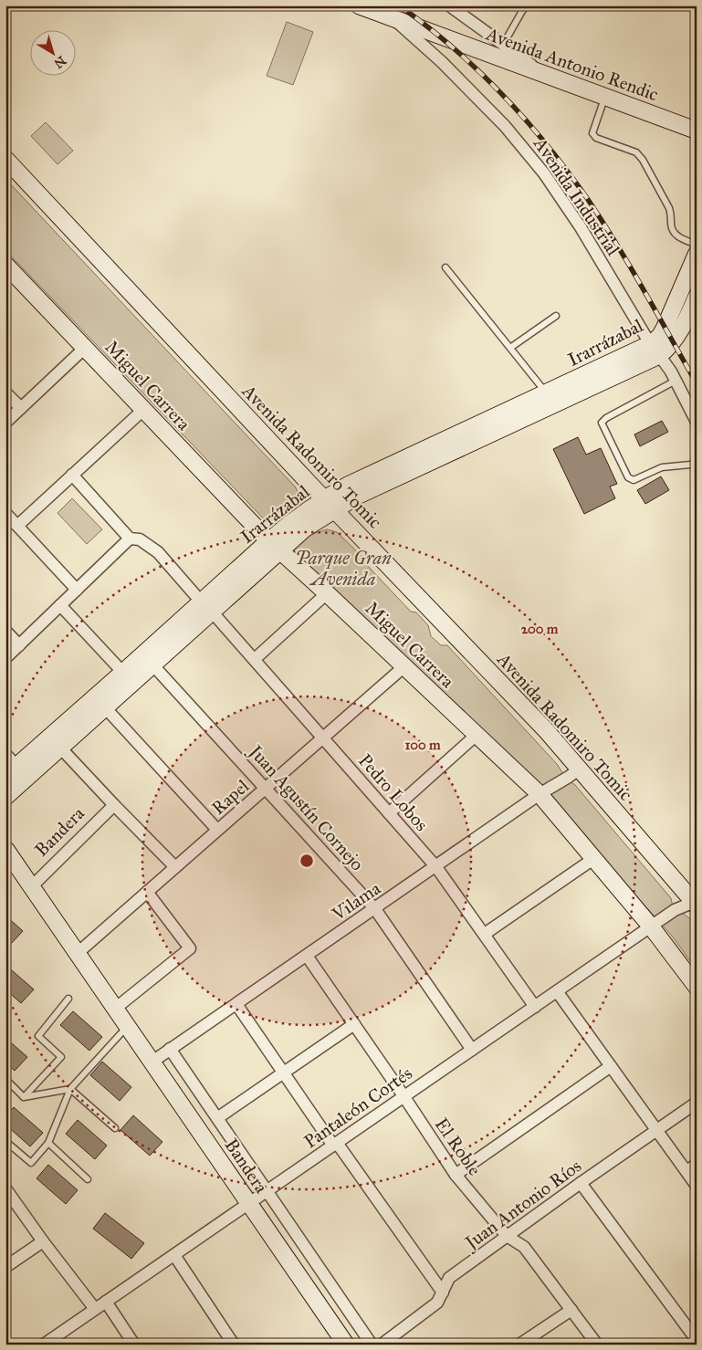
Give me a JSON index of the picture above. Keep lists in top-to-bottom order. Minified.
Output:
{"streets":{"main road":["Avenida Antonio Rendic","Irarrázabal","Miguel Carrera","Avenida Radomiro Tomic","Bandera"],"street":["Avenida Industrial","Pedro Lobos","Rapel","Juan Agustín Cornejo","Vilama","Pantaleón Cortés","El Roble","Juan Antonio Ríos"]},"crossings":[["Avenida Antonio Rendic","Avenida Industrial"],["Avenida Industrial","Irarrázabal"],["Irarrázabal","Miguel Carrera"],["Irarrázabal","Avenida Radomiro Tomic"],["Irarrázabal","Pedro Lobos"],["Irarrázabal","Juan Agustín Cornejo"],["Miguel Carrera","Rapel"],["Miguel Carrera","Vilama"],["Miguel Carrera","Pantaleón Cortés"],["Avenida Radomiro Tomic","Vilama"],["Avenida Radomiro Tomic","Pantaleón Cortés"],["Pedro Lobos","Rapel"],["Pedro Lobos","Vilama"],["Pedro Lobos","Pantaleón Cortés"],["Rapel","Juan Agustín Cornejo"],["Rapel","Bandera"],["Juan Agustín Cornejo","Vilama"],["Juan Agustín Cornejo","Pantaleón Cortés"],["Bandera","Vilama"],["Bandera","Pantaleón Cortés"],["Vilama","El Roble"],["Pantaleón Cortés","El Roble"],["El Roble","Juan Antonio Ríos"]],"parks":["Parque Gran Avenida"],"north":"bottom right","rings":["200 m","100 m"]}
